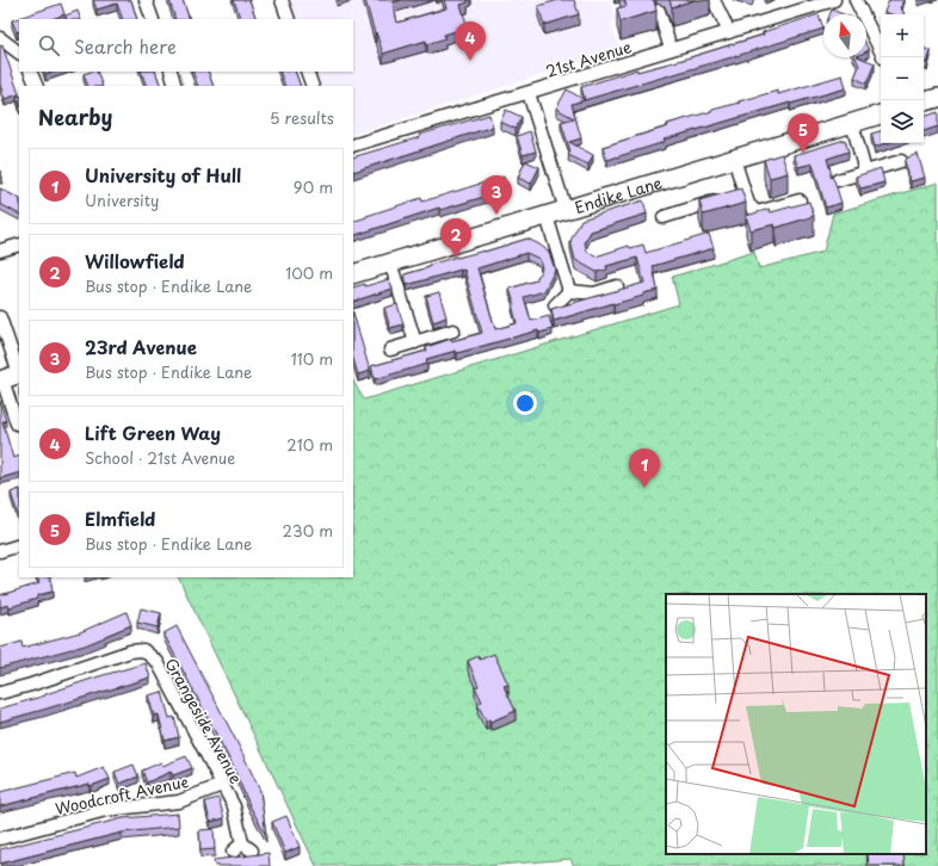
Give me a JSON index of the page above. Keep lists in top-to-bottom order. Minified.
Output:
{"streets":{"street":["21st Avenue","Endike Lane","Grangeside Avenue","Woodcroft Avenue"]},"crossings":[["Grangeside Avenue","Woodcroft Avenue"]],"north":"top","page":{"map_buttons":["+","−"],"search":"Search here","pins":["4","5","3","2","1"],"heading":["Nearby","5 results"],"list":[{"mark":"1","name":"University of Hull","note":"University","value":"90 m"},{"mark":"2","name":"Willowfield","note":"Bus stop · Endike Lane","value":"100 m"},{"mark":"3","name":"23rd Avenue","note":"Bus stop · Endike Lane","value":"110 m"},{"mark":"4","name":"Lift Green Way","note":"School · 21st Avenue","value":"210 m"},{"mark":"5","name":"Elmfield","note":"Bus stop · Endike Lane","value":"230 m"}]}}
